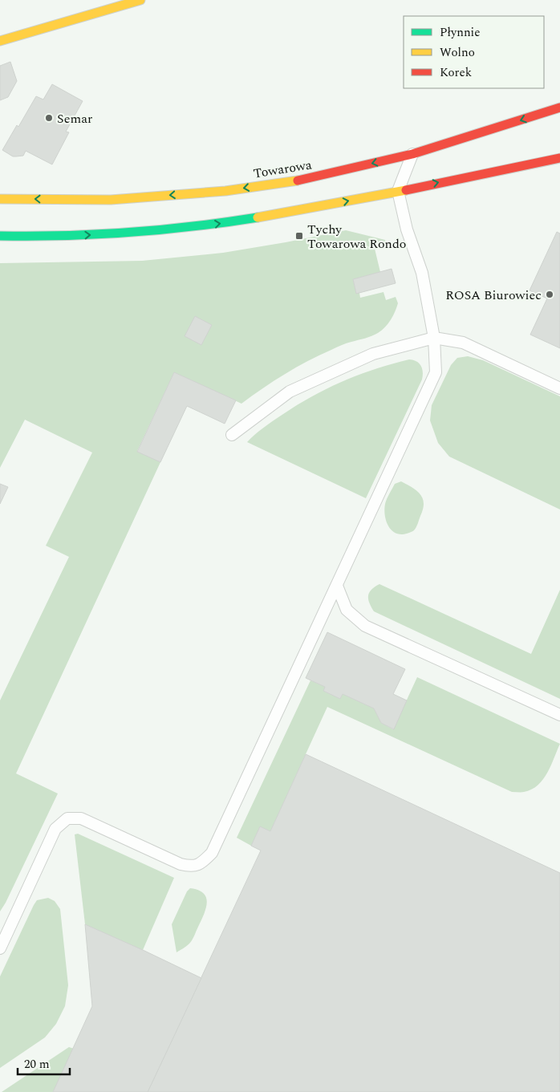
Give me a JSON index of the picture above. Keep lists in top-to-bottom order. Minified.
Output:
{"streets":{"street":["Towarowa"]},"places":{"other":["Semar","ROSA Biurowiec"],"transit":["Tychy Towarowa Rondo"]},"legend":["Płynnie","Wolno","Korek"],"scale_bar":"20 m"}
